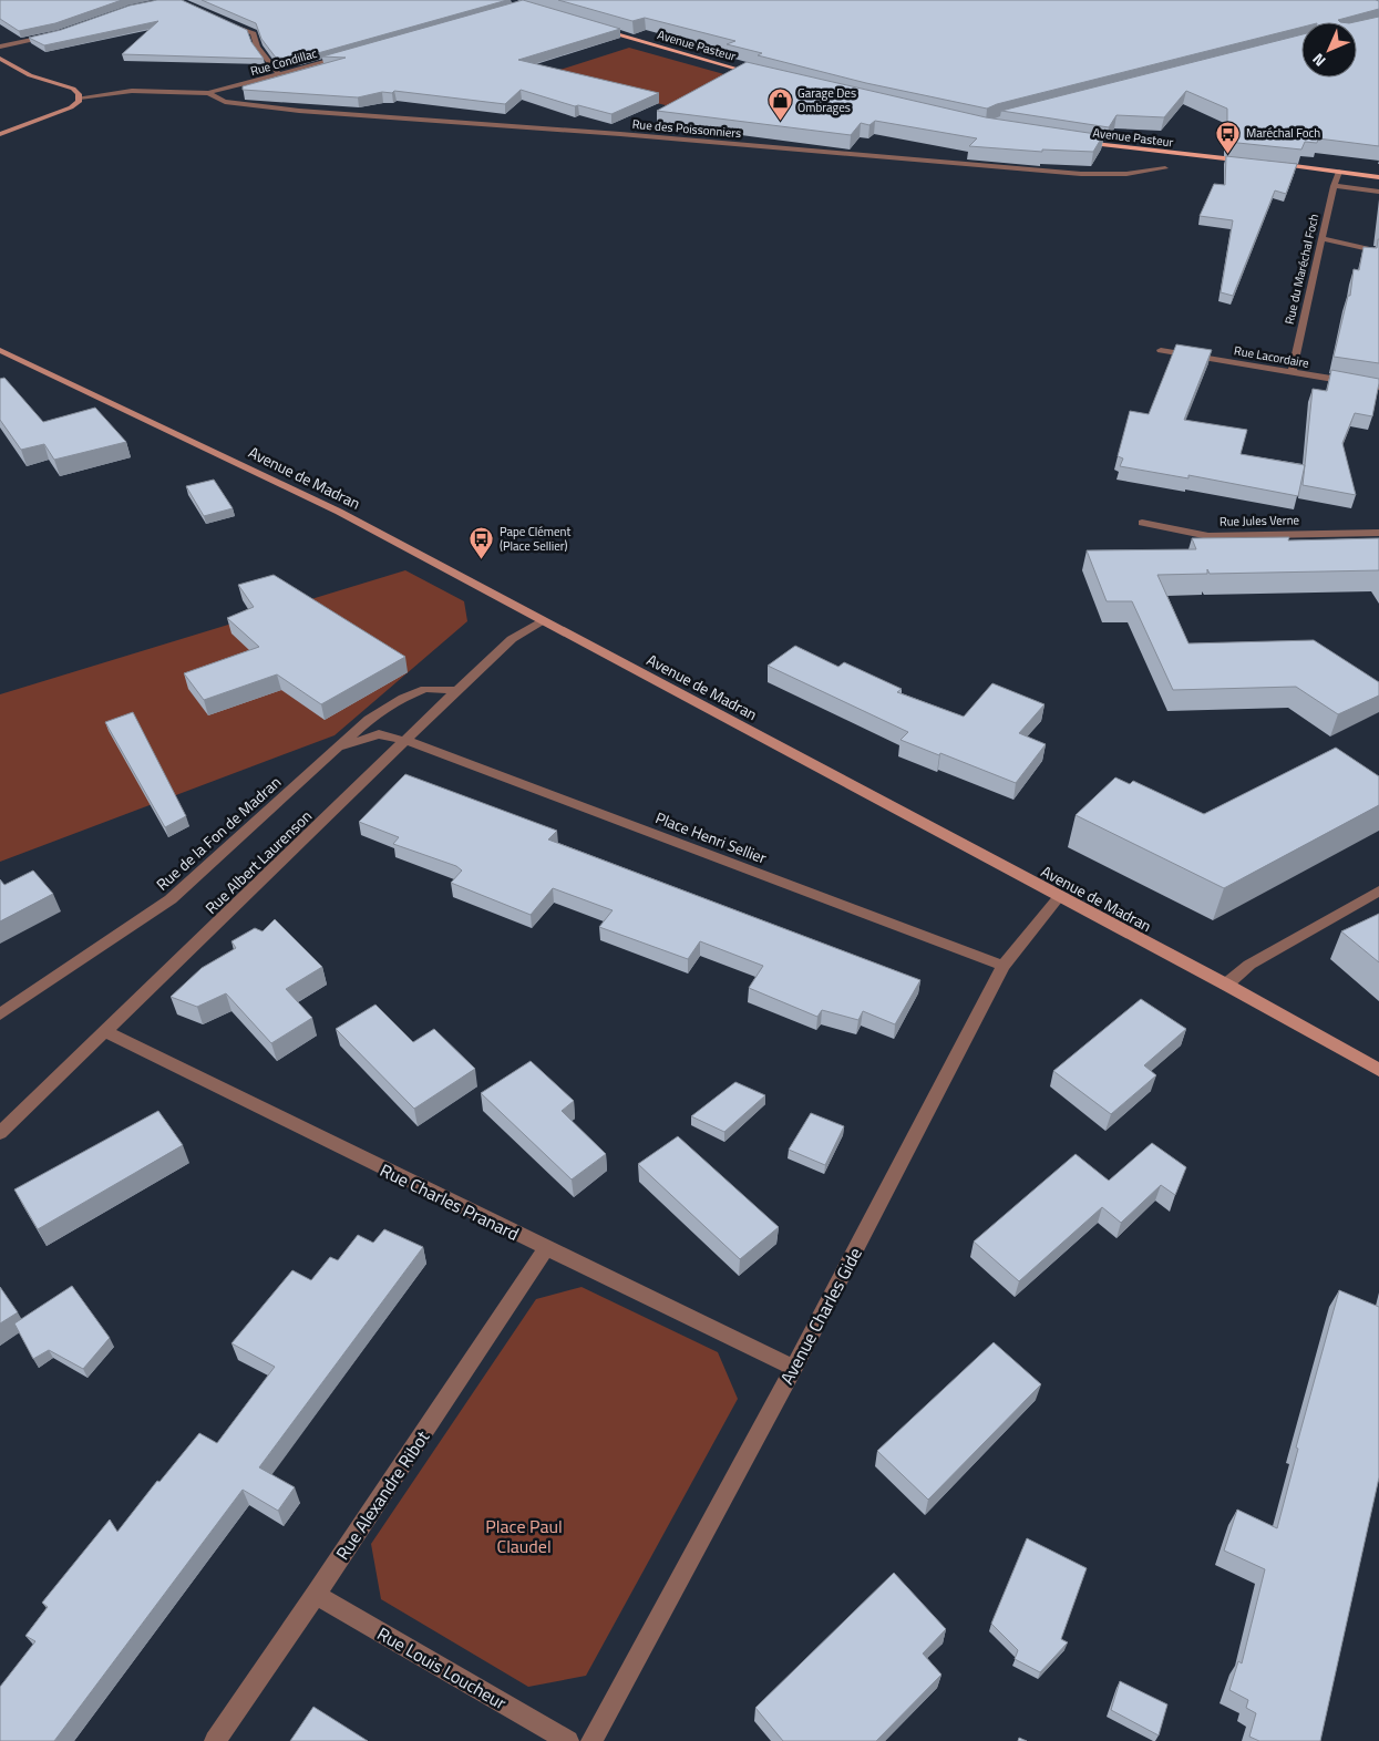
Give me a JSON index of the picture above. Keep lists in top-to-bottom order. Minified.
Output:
{"streets":{"main road":["Avenue Pasteur","Avenue de Madran"],"street":["Rue Condillac","Rue des Poissonniers","Rue du Maréchal Foch","Rue Lacordaire","Rue Jules Verne","Rue de la Fon de Madran","Place Henri Sellier","Rue Albert Laurenson","Rue Charles Pranard","Avenue Charles Gide","Rue Alexandre Ribot","Rue Louis Loucheur"]},"crossings":[["Rue Condillac","Rue des Poissonniers"],["Rue du Maréchal Foch","Rue Lacordaire"],["Avenue de Madran","Rue Albert Laurenson"],["Avenue de Madran","Avenue Charles Gide"],["Rue de la Fon de Madran","Place Henri Sellier"],["Rue de la Fon de Madran","Rue Albert Laurenson"],["Place Henri Sellier","Rue Albert Laurenson"],["Place Henri Sellier","Avenue Charles Gide"],["Rue Albert Laurenson","Rue Charles Pranard"],["Rue Charles Pranard","Avenue Charles Gide"],["Rue Charles Pranard","Rue Alexandre Ribot"],["Rue Alexandre Ribot","Rue Louis Loucheur"]],"parks":["Place Paul Claudel"],"places":{"shop":["Garage Des Ombrages"],"bus stop":["Maréchal Foch","Pape Clément (Place Sellier)"]},"north":"bottom left"}
